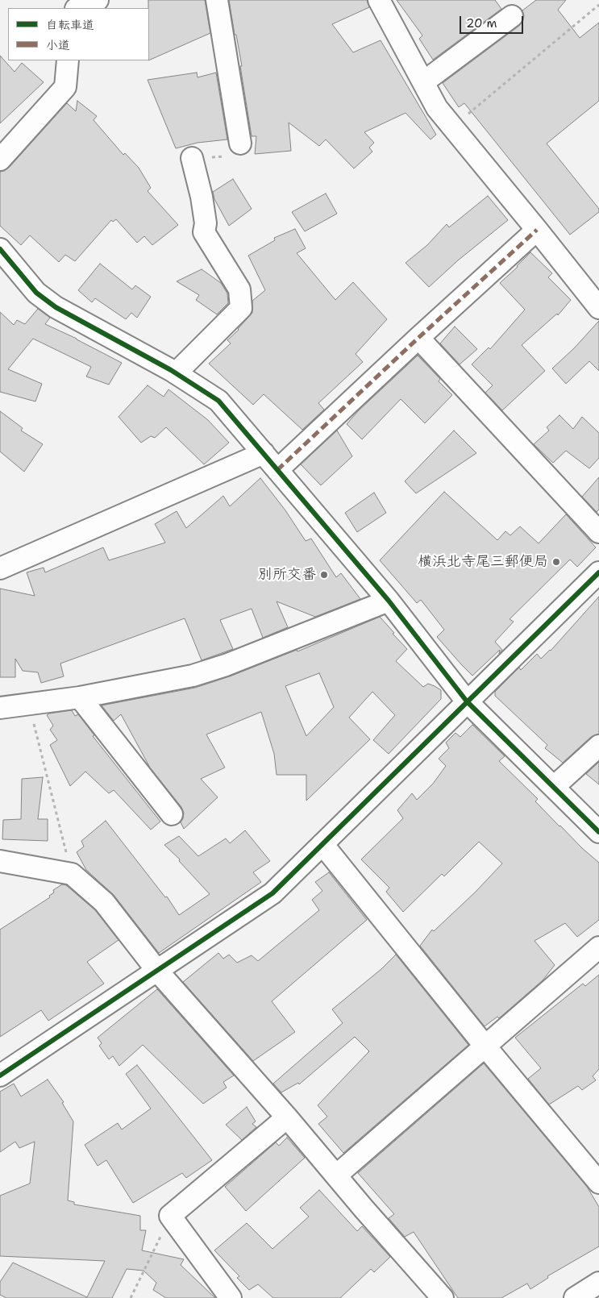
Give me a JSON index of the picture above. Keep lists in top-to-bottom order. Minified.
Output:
{"places":["横浜北寺尾三郵便局","別所交番"],"legend":["自転車道","小道"],"scale_bar":"20 m"}
